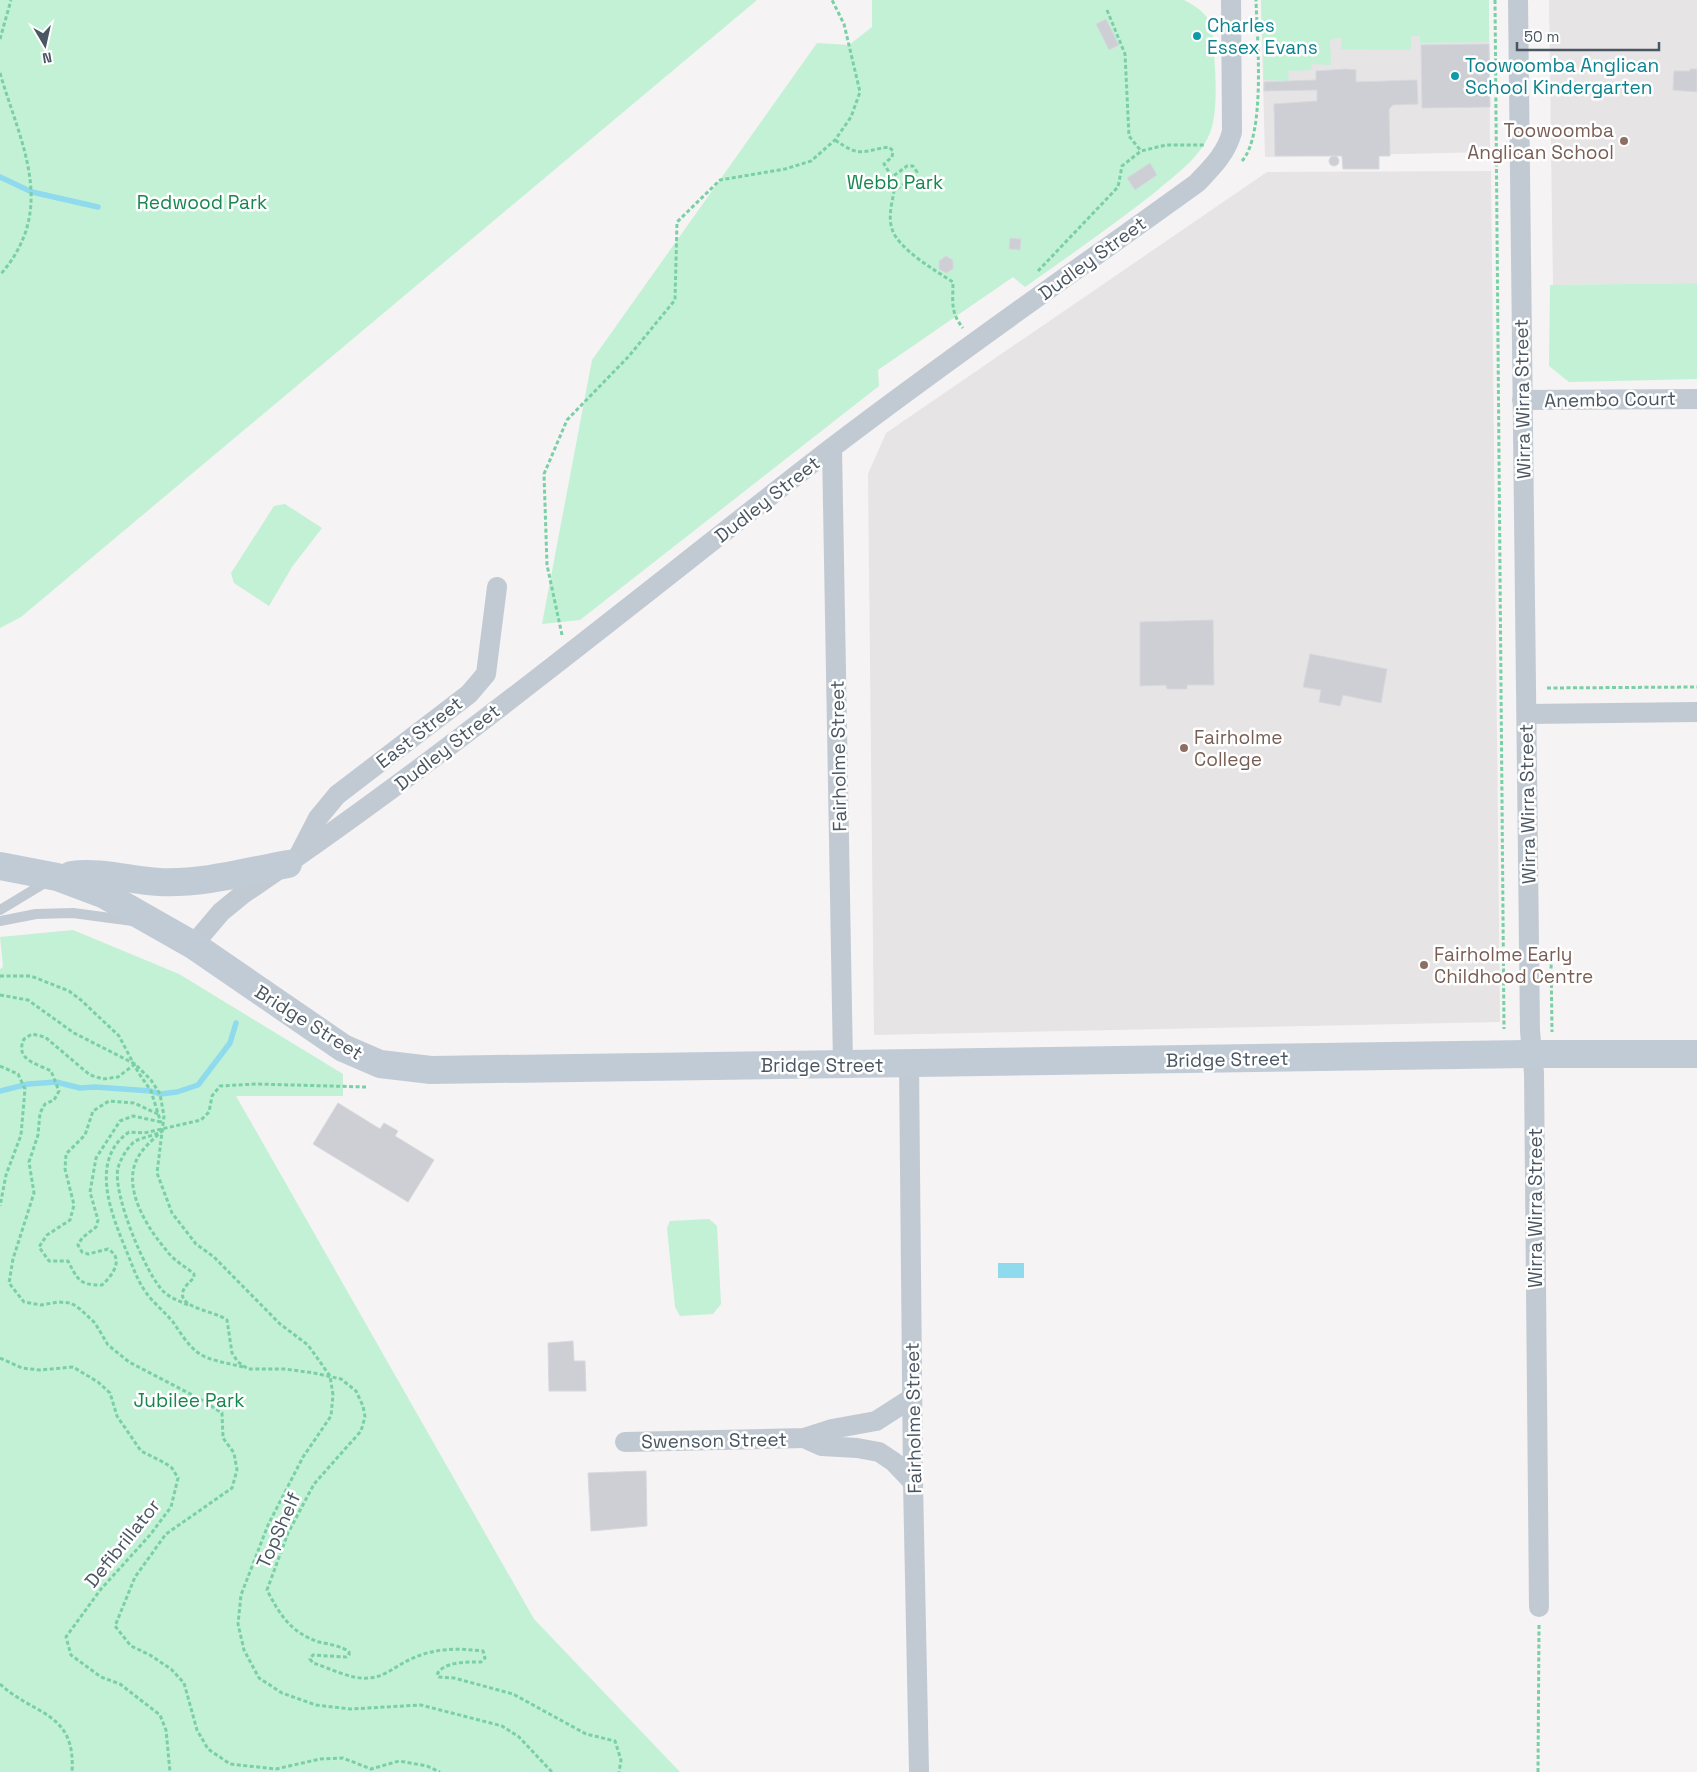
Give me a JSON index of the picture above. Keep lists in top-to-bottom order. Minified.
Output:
{"streets":{"street":["Dudley Street","Wirra Wirra Street","Anembo Court","East Street","Fairholme Street","Bridge Street","Swenson Street"],"path":["TopShelf","Defibrillator"]},"crossings":[["Dudley Street","East Street"],["Dudley Street","Fairholme Street"],["Dudley Street","Bridge Street"],["Wirra Wirra Street","Anembo Court"],["Wirra Wirra Street","Bridge Street"],["Fairholme Street","Bridge Street"],["Fairholme Street","Swenson Street"]],"parks":["Webb Park","Redwood Park","Jubilee Park"],"places":["Charles Essex Evans","Toowoomba Anglican School Kindergarten","Toowoomba Anglican School","Fairholme College","Fairholme Early Childhood Centre"],"scale_bar":"50 m","north":"bottom"}
